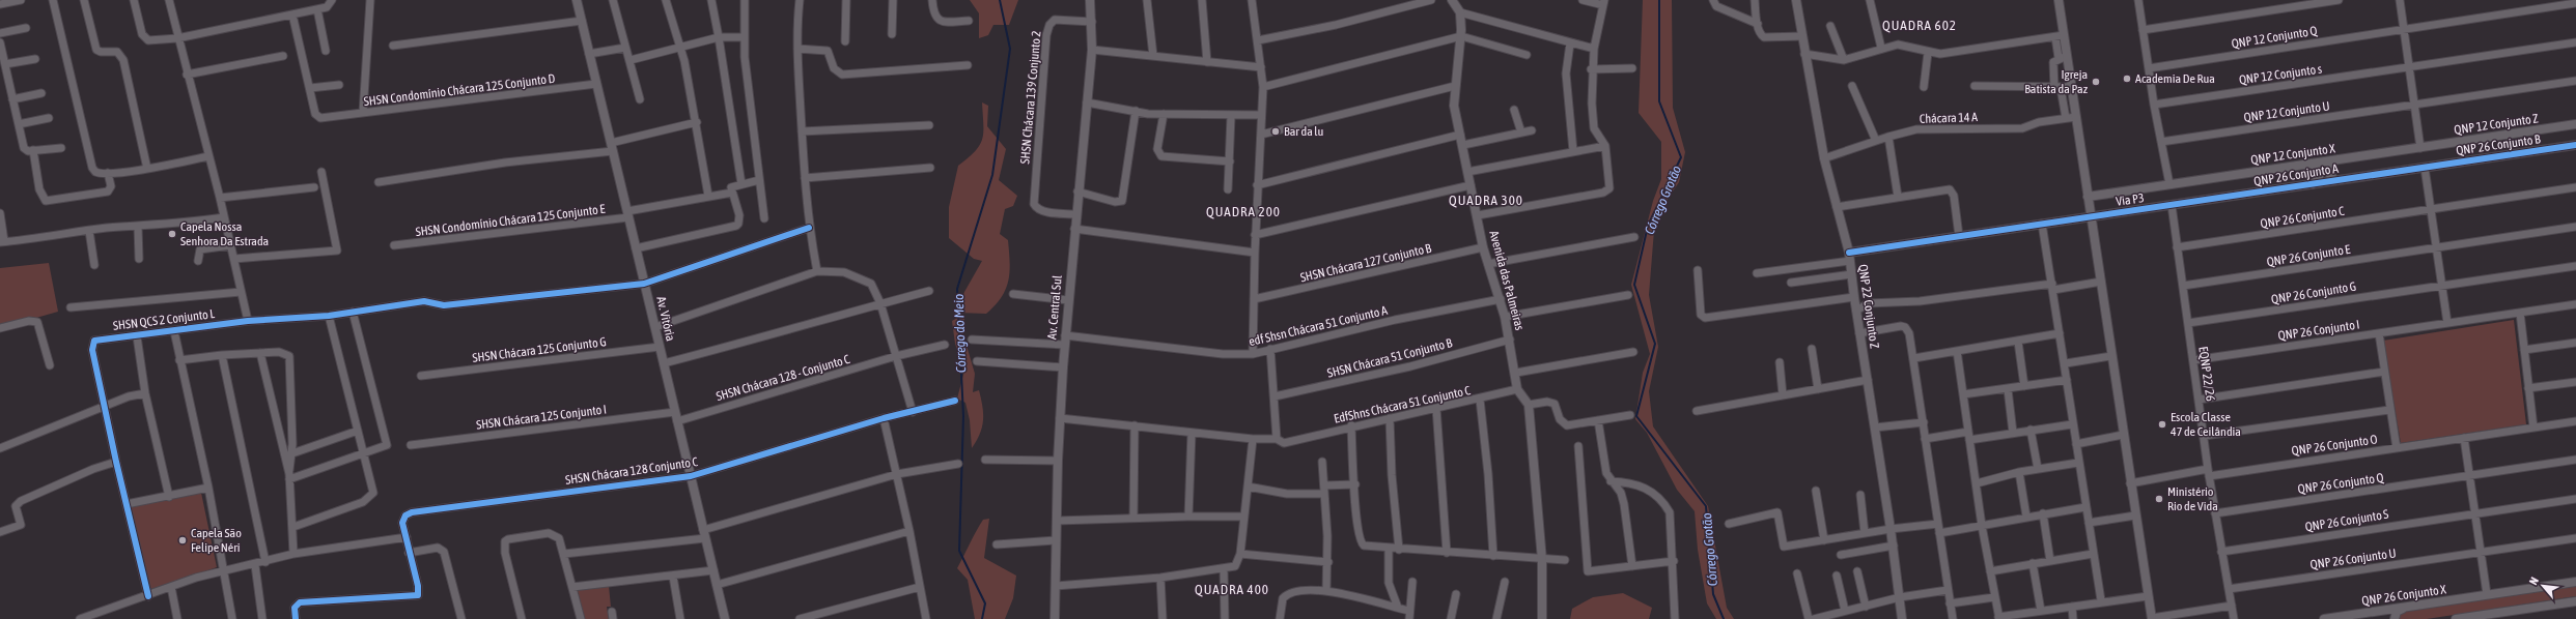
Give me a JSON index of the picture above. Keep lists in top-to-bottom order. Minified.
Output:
{"streets":{"street":["QNP 12 Conjunto Q","QNP 12 Conjunto s","SHSN Condomínio Chácara 125 Conjunto D","SHSN Chácara 139 Conjunto 2","QNP 12 Conjunto U","Chácara 14 A","QNP 12 Conjunto Z","QNP 26 Conjunto B","QNP 12 Conjunto X","QNP 26 Conjunto A","Via P3","QNP 26 Conjunto C","SHSN Condomínio Chácara 125 Conjunto E","QNP 26 Conjunto E","SHSN Chácara 127 Conjunto B","Avenida das Palmeiras","QNP 26 Conjunto G","QNP 22 Conjunto Z","Av. Central Sul","Av. Vitória","SHSN QCS 2 Conjunto L","edf Shsn Chácara 51 Conjunto A","QNP 26 Conjunto I","SHSN Chácara 125 Conjunto G","SHSN Chácara 51 Conjunto B","EQNP 22/26","SHSN Chácara 128 - Conjunto C","EdfShns Chácara 51 Conjunto C","SHSN Chácara 125 Conjunto I","QNP 26 Conjunto O","SHSN Chácara 128 Conjunto C","QNP 26 Conjunto Q","QNP 26 Conjunto S","QNP 26 Conjunto U","QNP 26 Conjunto X"]},"crossings":[["SHSN Condomínio Chácara 125 Conjunto D","Av. Vitória"],["SHSN Chácara 139 Conjunto 2","Av. Central Sul"],["Chácara 14 A","QNP 22 Conjunto Z"],["QNP 12 Conjunto Z","QNP 12 Conjunto X"],["QNP 26 Conjunto B","QNP 26 Conjunto A"],["QNP 12 Conjunto X","Via P3"],["QNP 26 Conjunto A","Via P3"],["QNP 26 Conjunto A","EQNP 22/26"],["Via P3","QNP 22 Conjunto Z"],["Via P3","EQNP 22/26"],["QNP 26 Conjunto C","EQNP 22/26"],["SHSN Condomínio Chácara 125 Conjunto E","Av. Vitória"],["QNP 26 Conjunto E","EQNP 22/26"],["SHSN Chácara 127 Conjunto B","Avenida das Palmeiras"],["Avenida das Palmeiras","edf Shsn Chácara 51 Conjunto A"],["Avenida das Palmeiras","SHSN Chácara 51 Conjunto B"],["Avenida das Palmeiras","EdfShns Chácara 51 Conjunto C"],["QNP 26 Conjunto G","EQNP 22/26"],["Av. Central Sul","edf Shsn Chácara 51 Conjunto A"],["Av. Vitória","SHSN QCS 2 Conjunto L"],["Av. Vitória","SHSN Chácara 125 Conjunto G"],["Av. Vitória","SHSN Chácara 128 - Conjunto C"],["Av. Vitória","SHSN Chácara 125 Conjunto I"],["Av. Vitória","SHSN Chácara 128 Conjunto C"],["QNP 26 Conjunto I","EQNP 22/26"],["EQNP 22/26","QNP 26 Conjunto O"],["EQNP 22/26","QNP 26 Conjunto Q"],["EQNP 22/26","QNP 26 Conjunto S"],["EQNP 22/26","QNP 26 Conjunto U"]],"districts":["QUADRA 602","QUADRA 300","QUADRA 200","QUADRA 400"],"water":["Córrego Grotão","Córrego do Meio"],"places":["Academia De Rua","Igreja Batista da Paz","Bar da lu","Capela Nossa Senhora Da Estrada","Escola Classe 47 de Ceilândia","Ministério Rio de Vida","Capela São Felipe Néri"],"north":"top left"}
